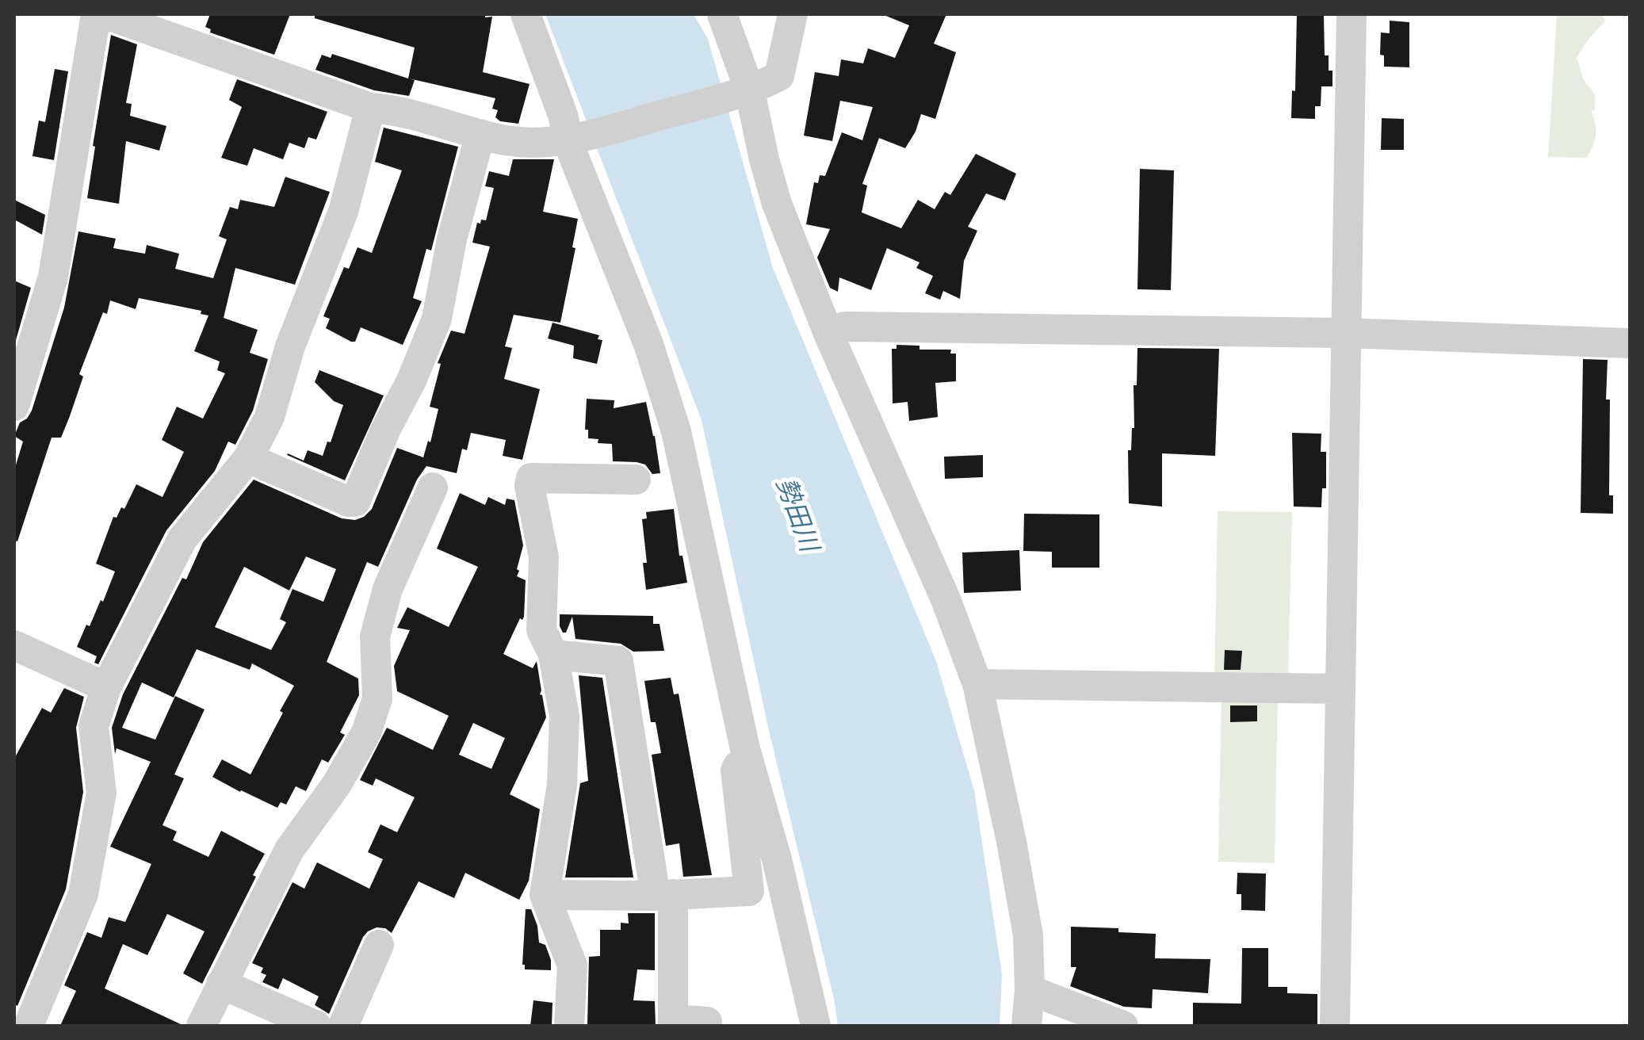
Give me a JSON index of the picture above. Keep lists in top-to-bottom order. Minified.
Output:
{"water":["勢田川"]}
